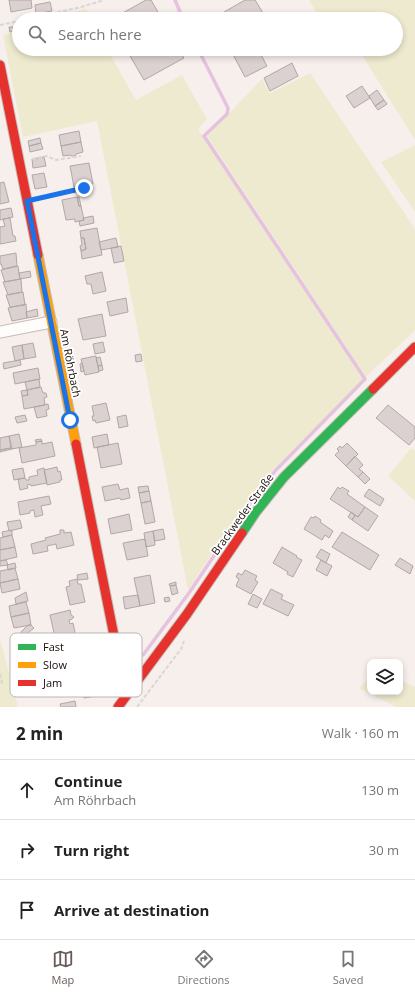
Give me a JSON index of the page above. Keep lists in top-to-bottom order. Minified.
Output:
{"streets":{"street":["Am Röhrbach","Brackweder Straße"]},"legend":["Fast","Slow","Jam"],"page":{"search":"Search here","heading":["2 min","Walk · 160 m"],"list":[["Continue","Am Röhrbach","130 m"],["Turn right","30 m"],"Arrive at destination"],"nav":["Map","Directions","Saved"]}}
